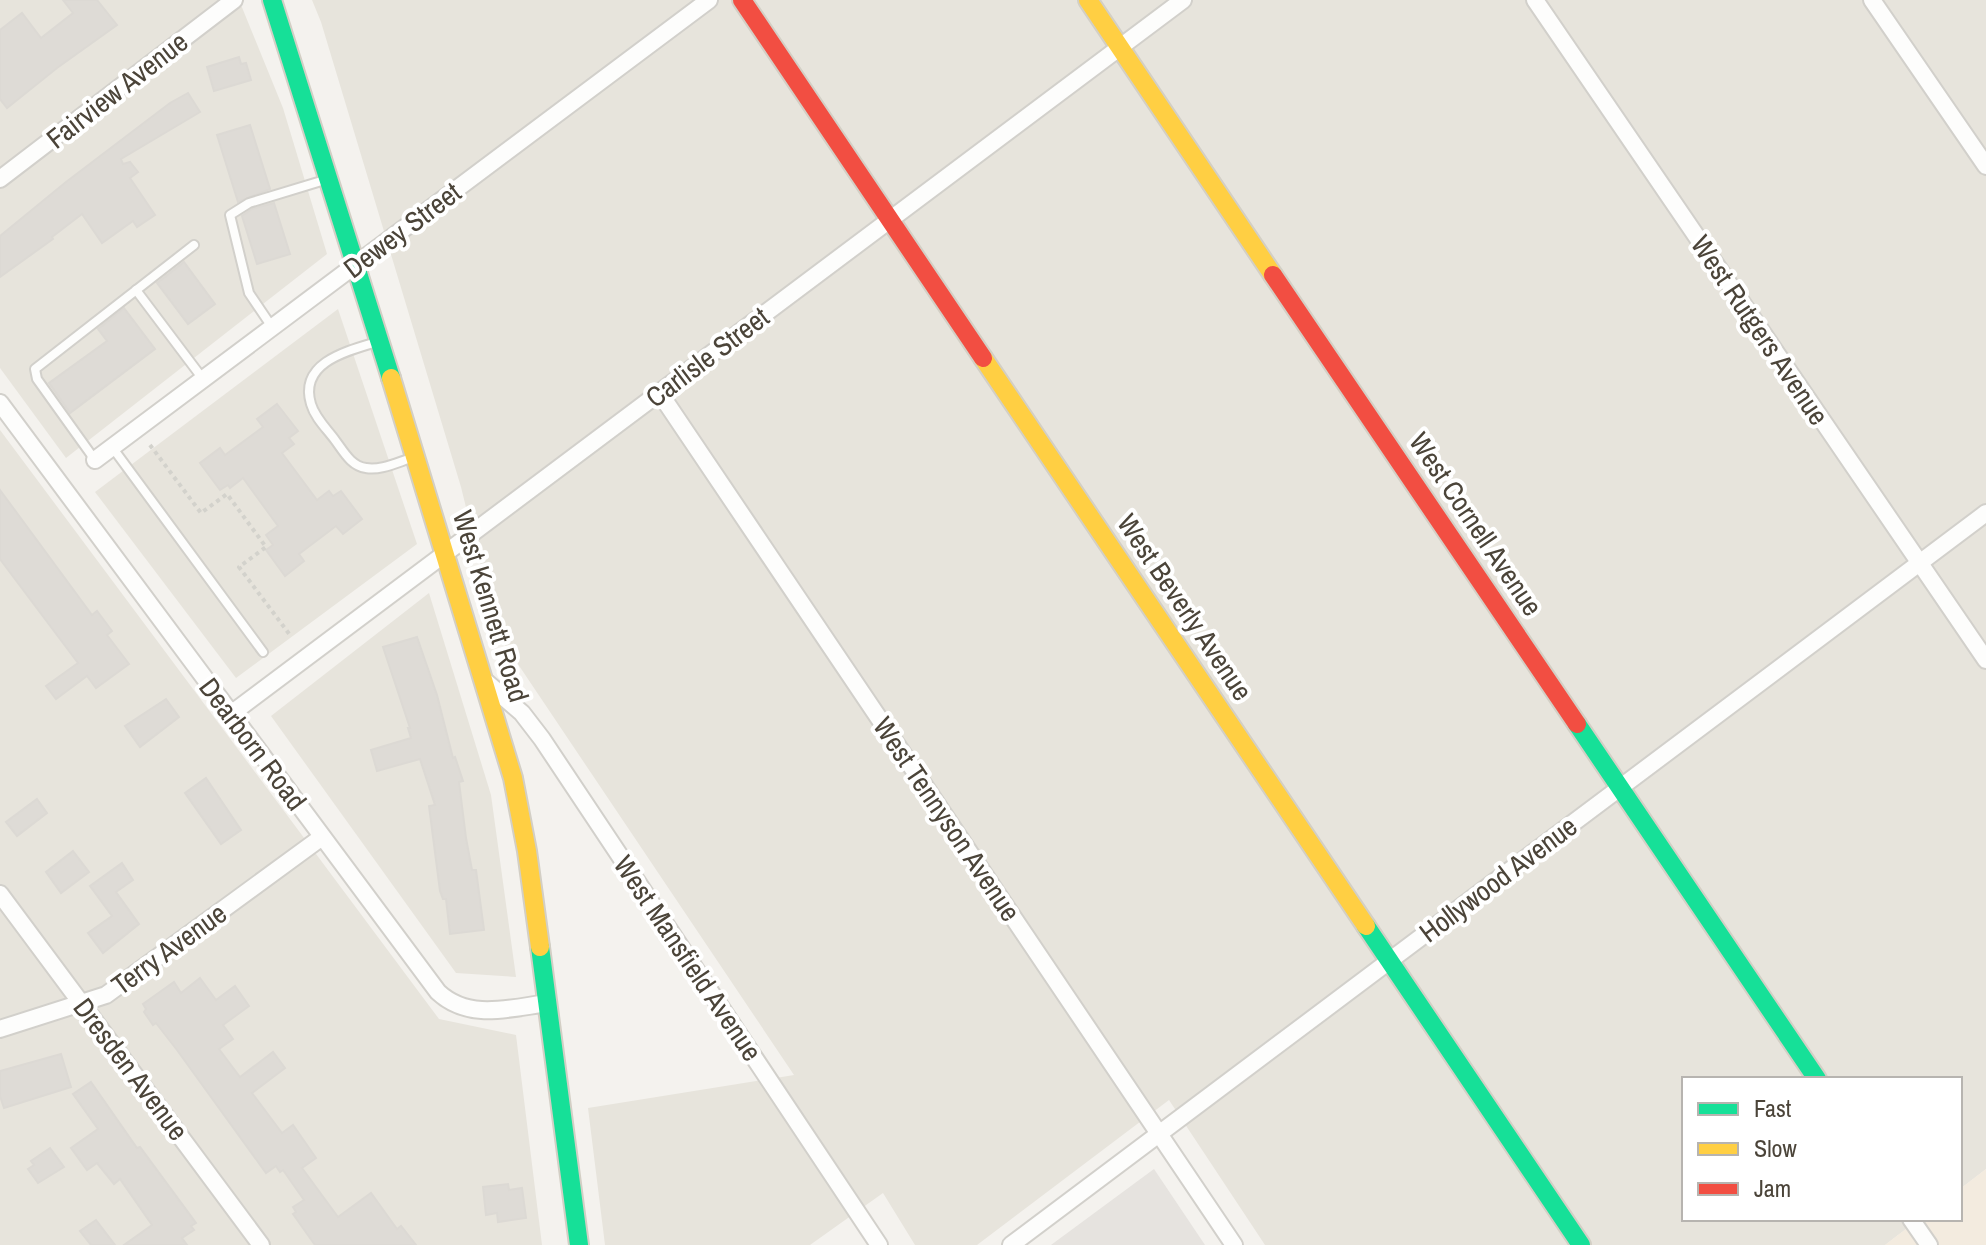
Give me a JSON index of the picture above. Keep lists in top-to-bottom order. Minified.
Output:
{"streets":{"street":["Fairview Avenue","Dewey Street","West Rutgers Avenue","Carlisle Street","West Cornell Avenue","West Kennett Road","West Beverly Avenue","Dearborn Road","West Tennyson Avenue","Hollywood Avenue","Terry Avenue","West Mansfield Avenue","Dresden Avenue"]},"crossings":[["Dewey Street","West Kennett Road"],["West Rutgers Avenue","Hollywood Avenue"],["Carlisle Street","West Cornell Avenue"],["Carlisle Street","West Kennett Road"],["Carlisle Street","West Beverly Avenue"],["Carlisle Street","Dearborn Road"],["Carlisle Street","West Tennyson Avenue"],["West Cornell Avenue","Hollywood Avenue"],["West Kennett Road","Dearborn Road"],["West Kennett Road","West Mansfield Avenue"],["West Beverly Avenue","Hollywood Avenue"],["Dearborn Road","Terry Avenue"],["West Tennyson Avenue","Hollywood Avenue"],["Terry Avenue","Dresden Avenue"]],"legend":["Fast","Slow","Jam"]}
